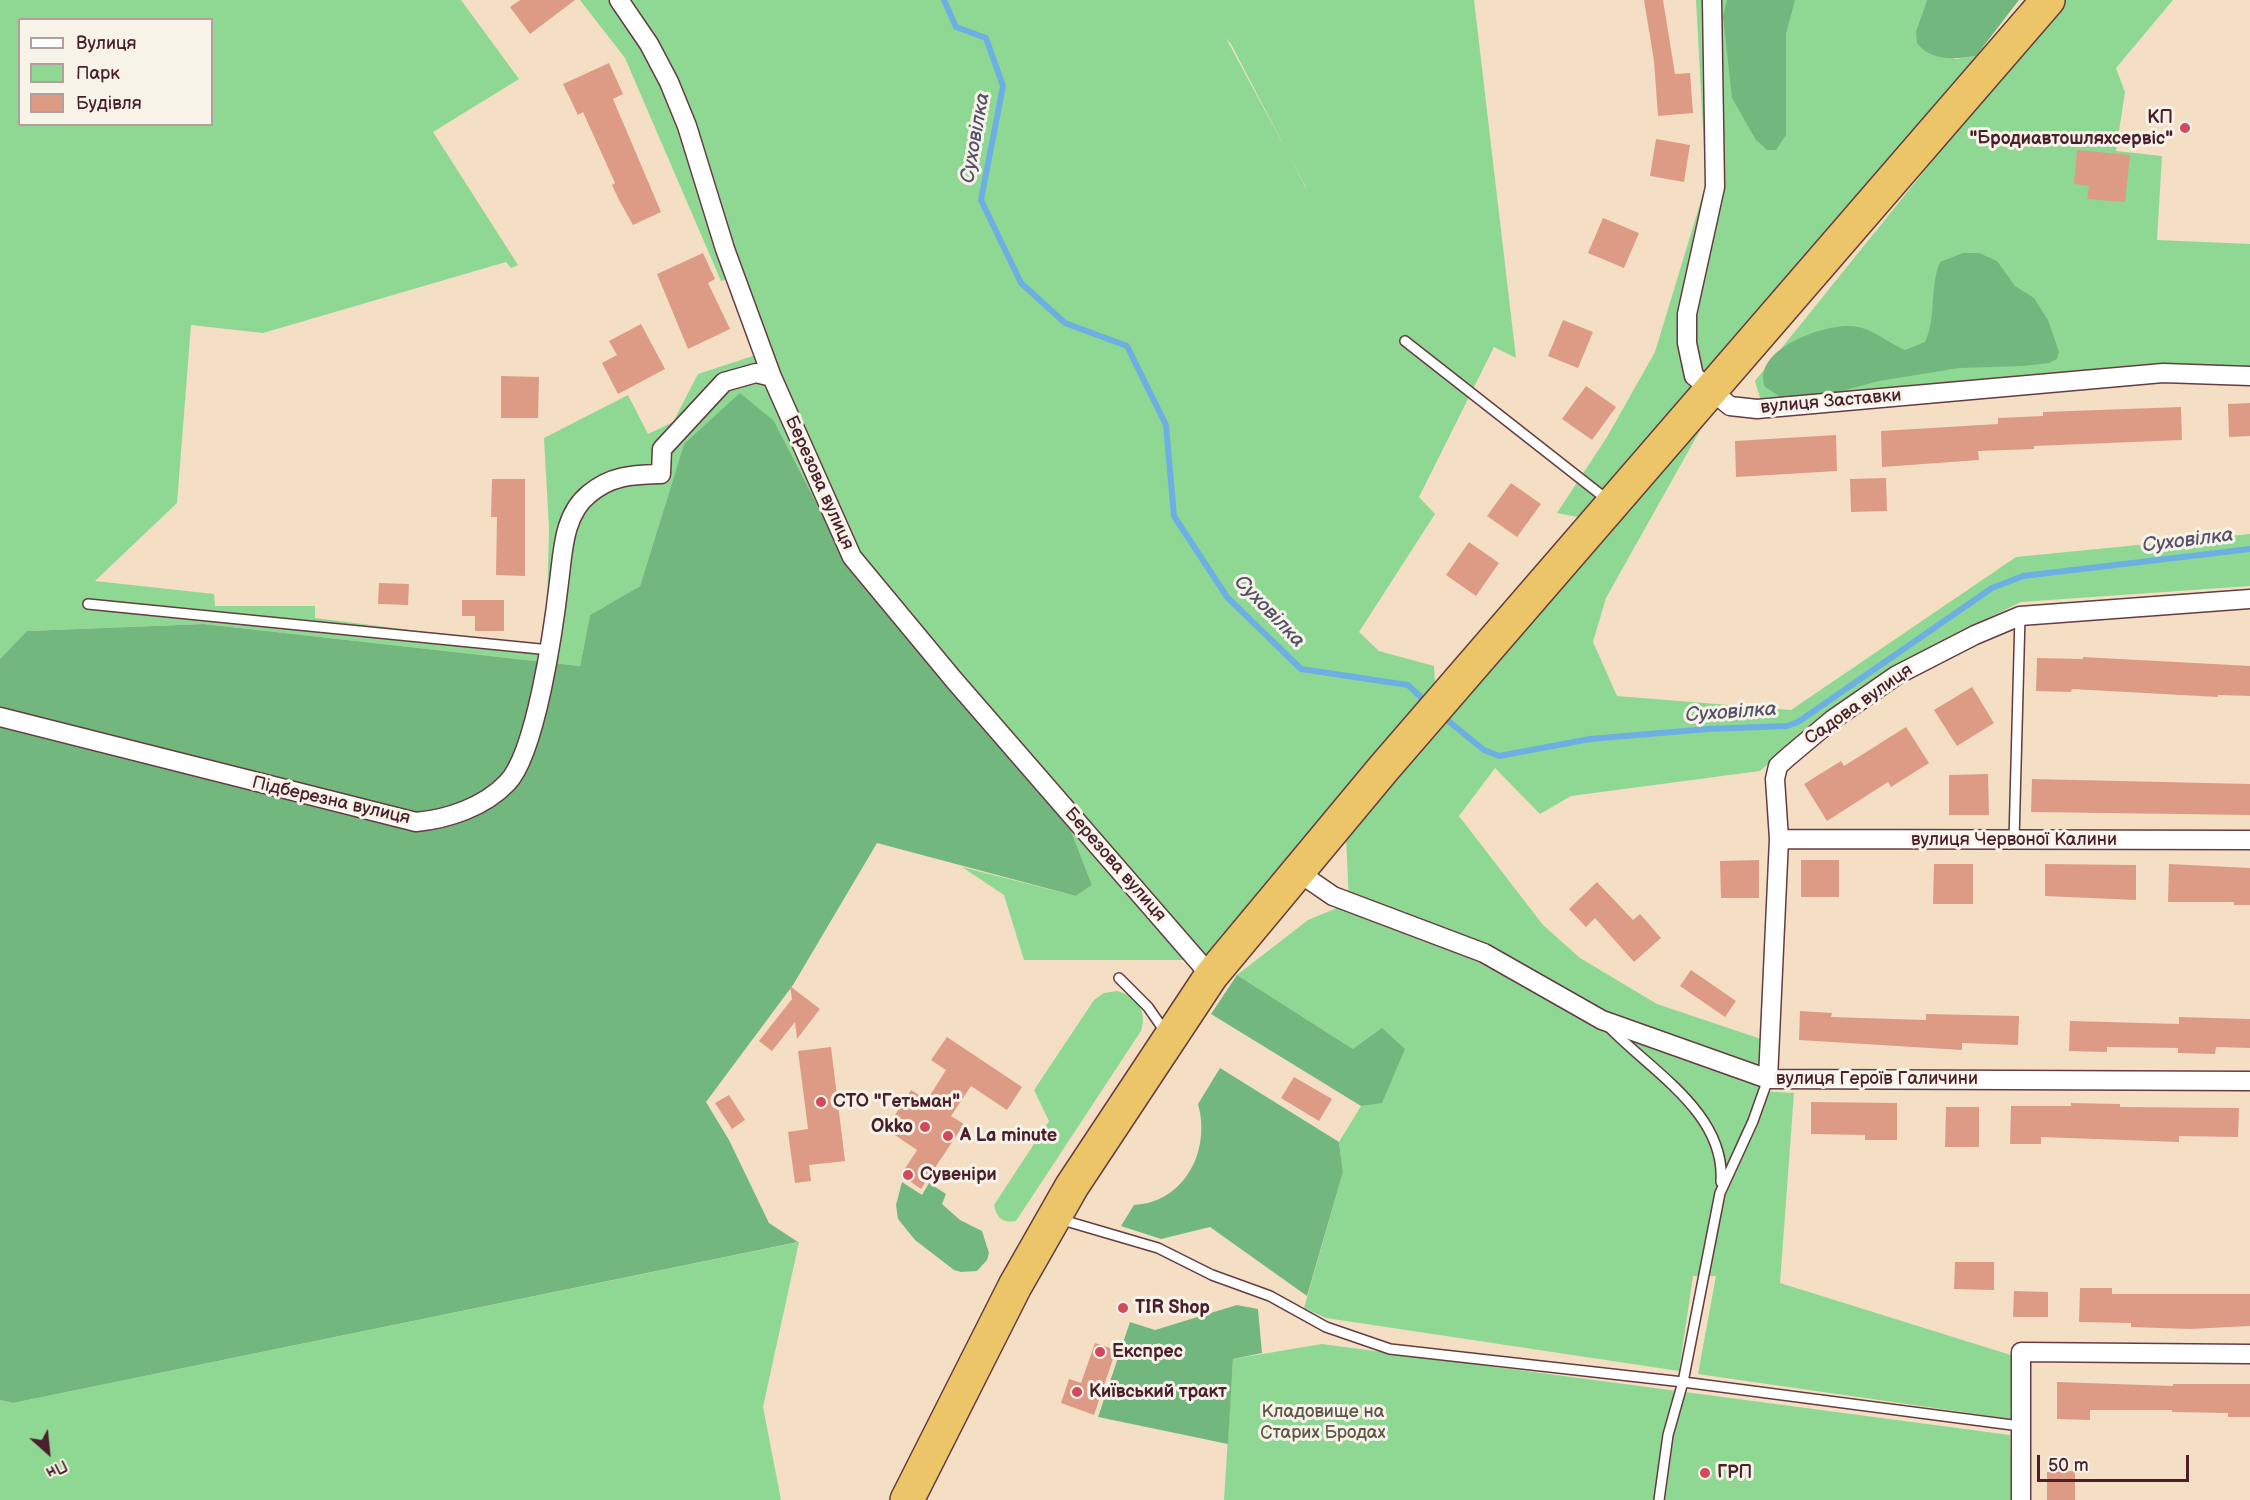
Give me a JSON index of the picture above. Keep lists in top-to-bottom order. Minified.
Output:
{"streets":{"street":["вулиця Заставки","Березова вулиця","Садова вулиця","Підберезна вулиця","вулиця Червоної Калини","вулиця Героїв Галичини"]},"crossings":[["Березова вулиця","Підберезна вулиця"],["Садова вулиця","вулиця Червоної Калини"],["Садова вулиця","вулиця Героїв Галичини"]],"water":["Суховілка"],"parks":["Кладовище на Старих Бродах"],"places":["КП \"Бродиавтошляхсервіс\"","СТО \"Гетьман\"","Okko","A La minute","Сувеніри","TIR Shop","Експрес","Київський тракт","ГРП"],"legend":["Вулиця","Парк","Будівля"],"scale_bar":"50 m","north":"bottom right"}
